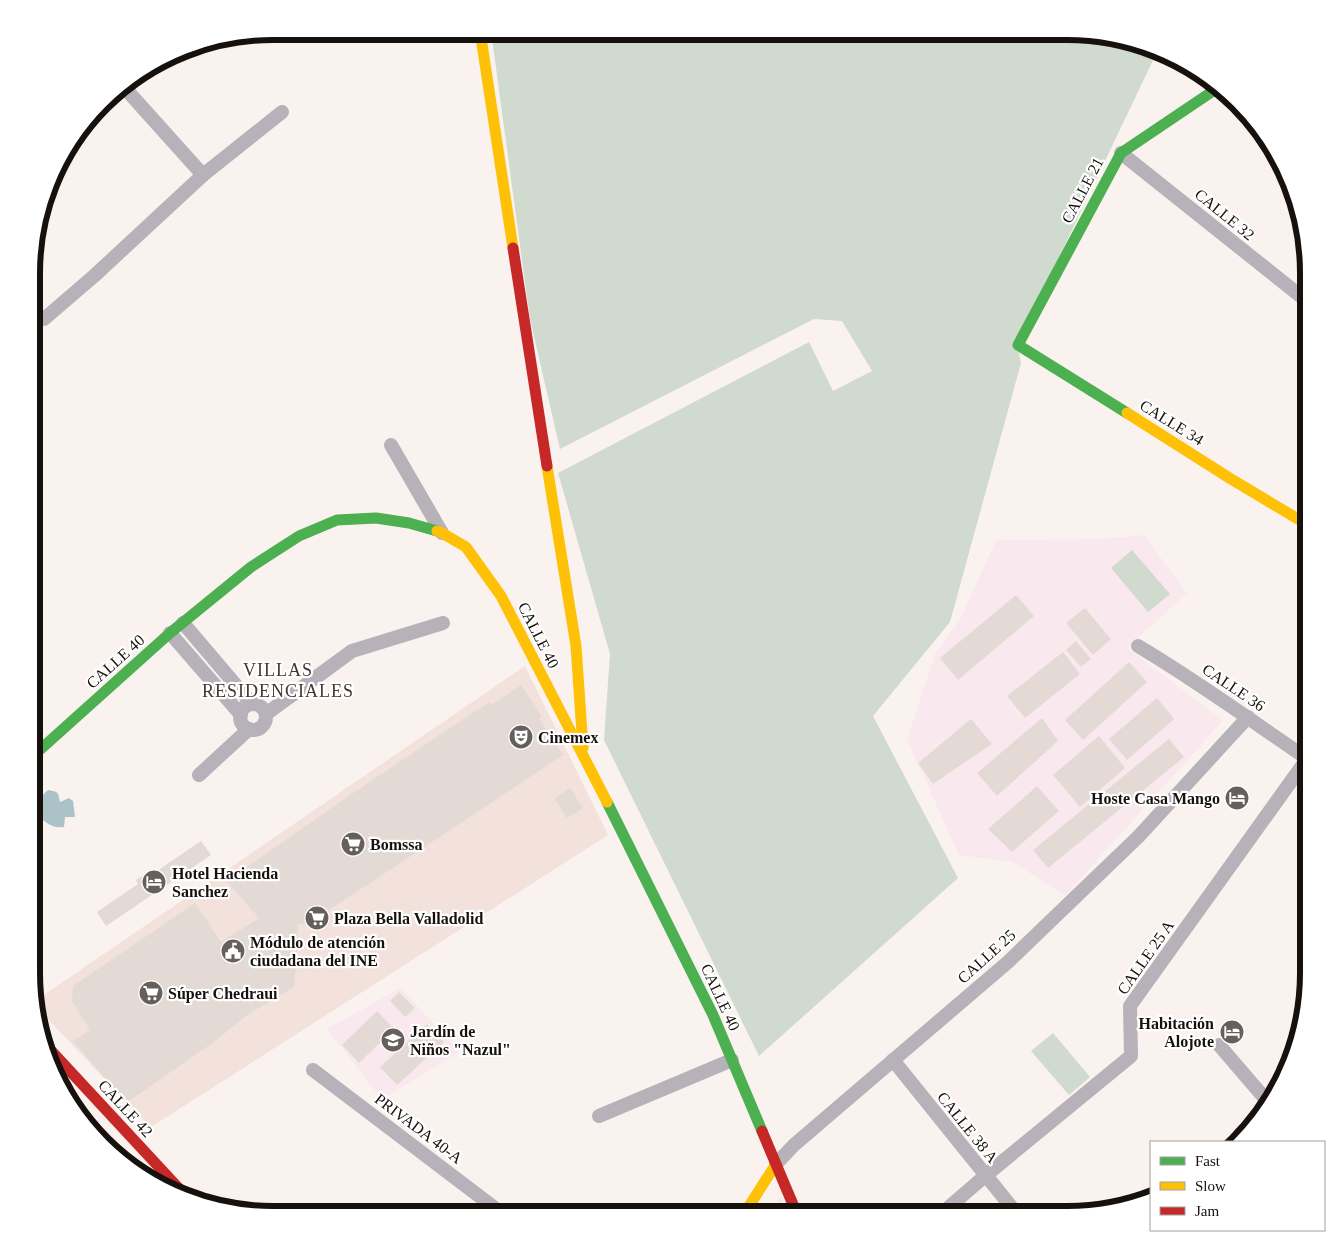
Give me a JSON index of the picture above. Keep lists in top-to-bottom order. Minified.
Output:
{"streets":{"main road":["CALLE 21","CALLE 34","CALLE 40","CALLE 25","CALLE 42"],"street":["CALLE 32","CALLE 36","CALLE 25 A","CALLE 38 A","PRIVADA 40-A"]},"crossings":[["CALLE 21","CALLE 32"],["CALLE 21","CALLE 34"],["CALLE 40","CALLE 25"],["CALLE 36","CALLE 25"],["CALLE 25","CALLE 38 A"],["CALLE 25 A","CALLE 38 A"]],"districts":["VILLAS RESIDENCIALES"],"places":{"theatre":["Cinemex"],"hotel":["Hoste Casa Mango","Hotel Hacienda Sanchez","Habitación Alojote"],"supermarket":["Bomssa","Plaza Bella Valladolid","Súper Chedraui"],"public building":["Módulo de atención ciudadana del INE"],"school or university":["Jardín de Niños \"Nazul\""]},"legend":["Fast","Slow","Jam"]}
